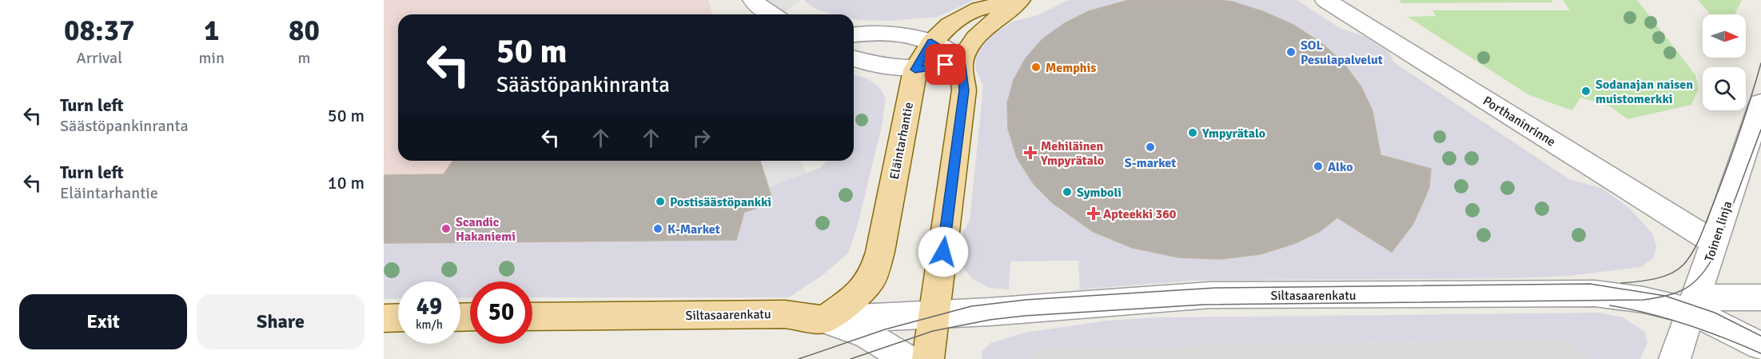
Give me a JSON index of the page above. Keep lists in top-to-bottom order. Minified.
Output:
{"streets":{"main road":["Eläintarhantie","Siltasaarenkatu"],"street":["Porthaninrinne","Toinen linja"]},"crossings":[["Porthaninrinne","Toinen linja"],["Eläintarhantie","Siltasaarenkatu"],["Toinen linja","Siltasaarenkatu"]],"places":{"other":["SOL Pesulapalvelut","Memphis","Sodanajan naisen muistomerkki","Ympyrätalo","S-market","Alko","Symboli","Postisäästöpankki","Scandic Hakaniemi","K-Market"],"health":["Mehiläinen Ympyrätalo","Apteekki 360"]},"north":"right","page":{"eta":["08:37","Arrival","1","min","80","m"],"turn":["50 m","Säästöpankinranta"],"list":[{"name":"Turn left","note":"Säästöpankinranta","value":"50 m"},{"name":"Turn left","note":"Eläintarhantie","value":"10 m"}],"speed":"49 km/h","limit":"50","buttons":["Exit","Share"]}}
